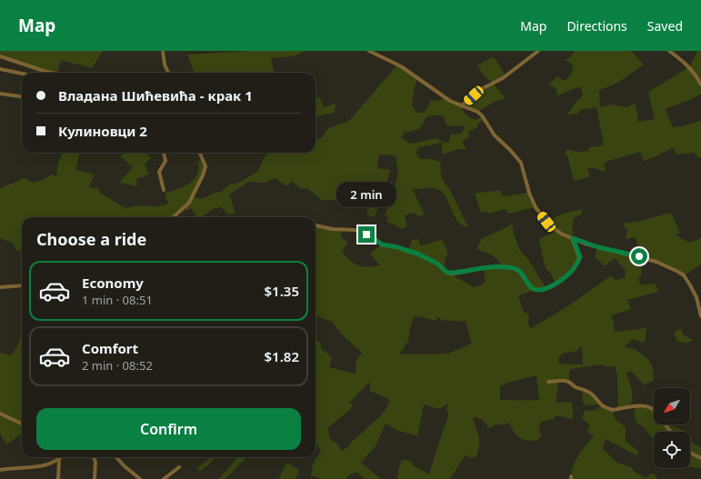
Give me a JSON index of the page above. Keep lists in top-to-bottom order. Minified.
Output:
{"north":"bottom left","page":{"header":"Map","nav":["Map","Directions","Saved"],"banner":["Владана Шићевића - крак 1","Кулиновци 2"],"bubble":"2 min","heading":"Choose a ride","list":[{"name":"Economy","note":"1 min · 08:51","value":"$1.35"},{"name":"Comfort","note":"2 min · 08:52","value":"$1.82"}],"buttons":"Confirm"}}
